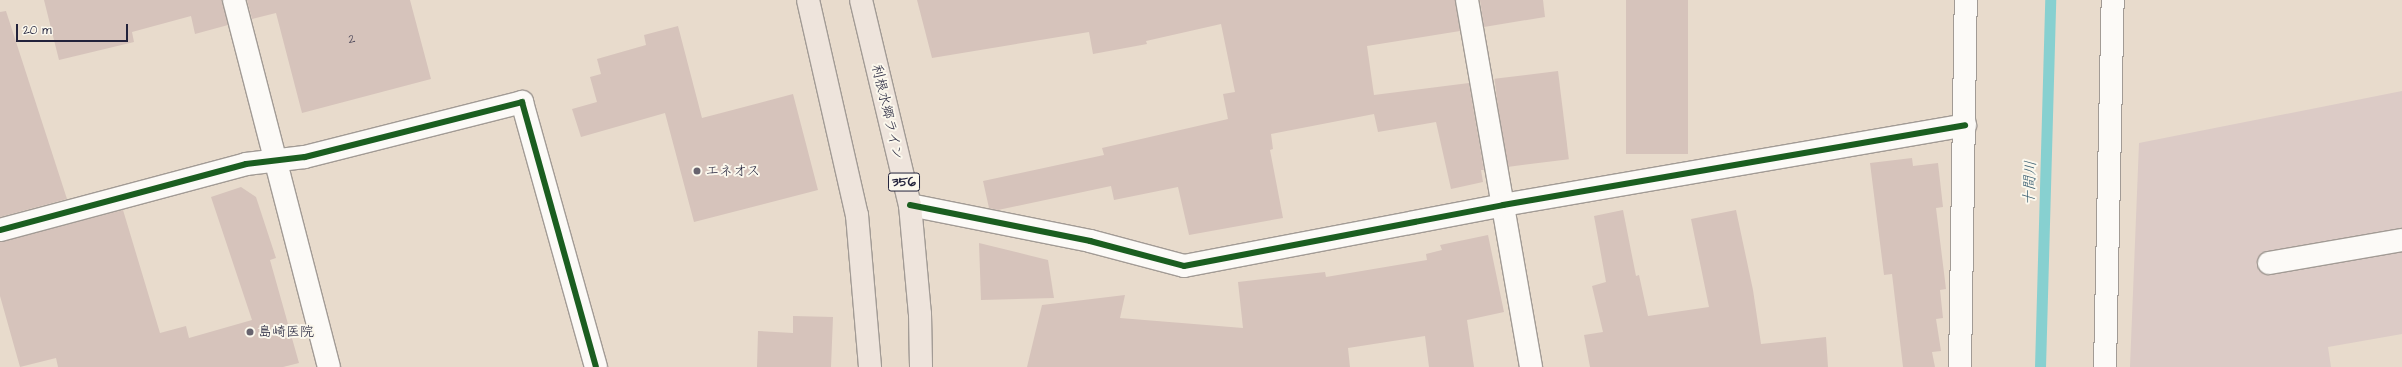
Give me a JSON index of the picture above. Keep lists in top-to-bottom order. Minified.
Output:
{"streets":{"highway":["利根水郷ライン","356"]},"water":["十間川"],"places":["エネオス","島崎医院"],"house_numbers":["2"],"scale_bar":"20 m"}
